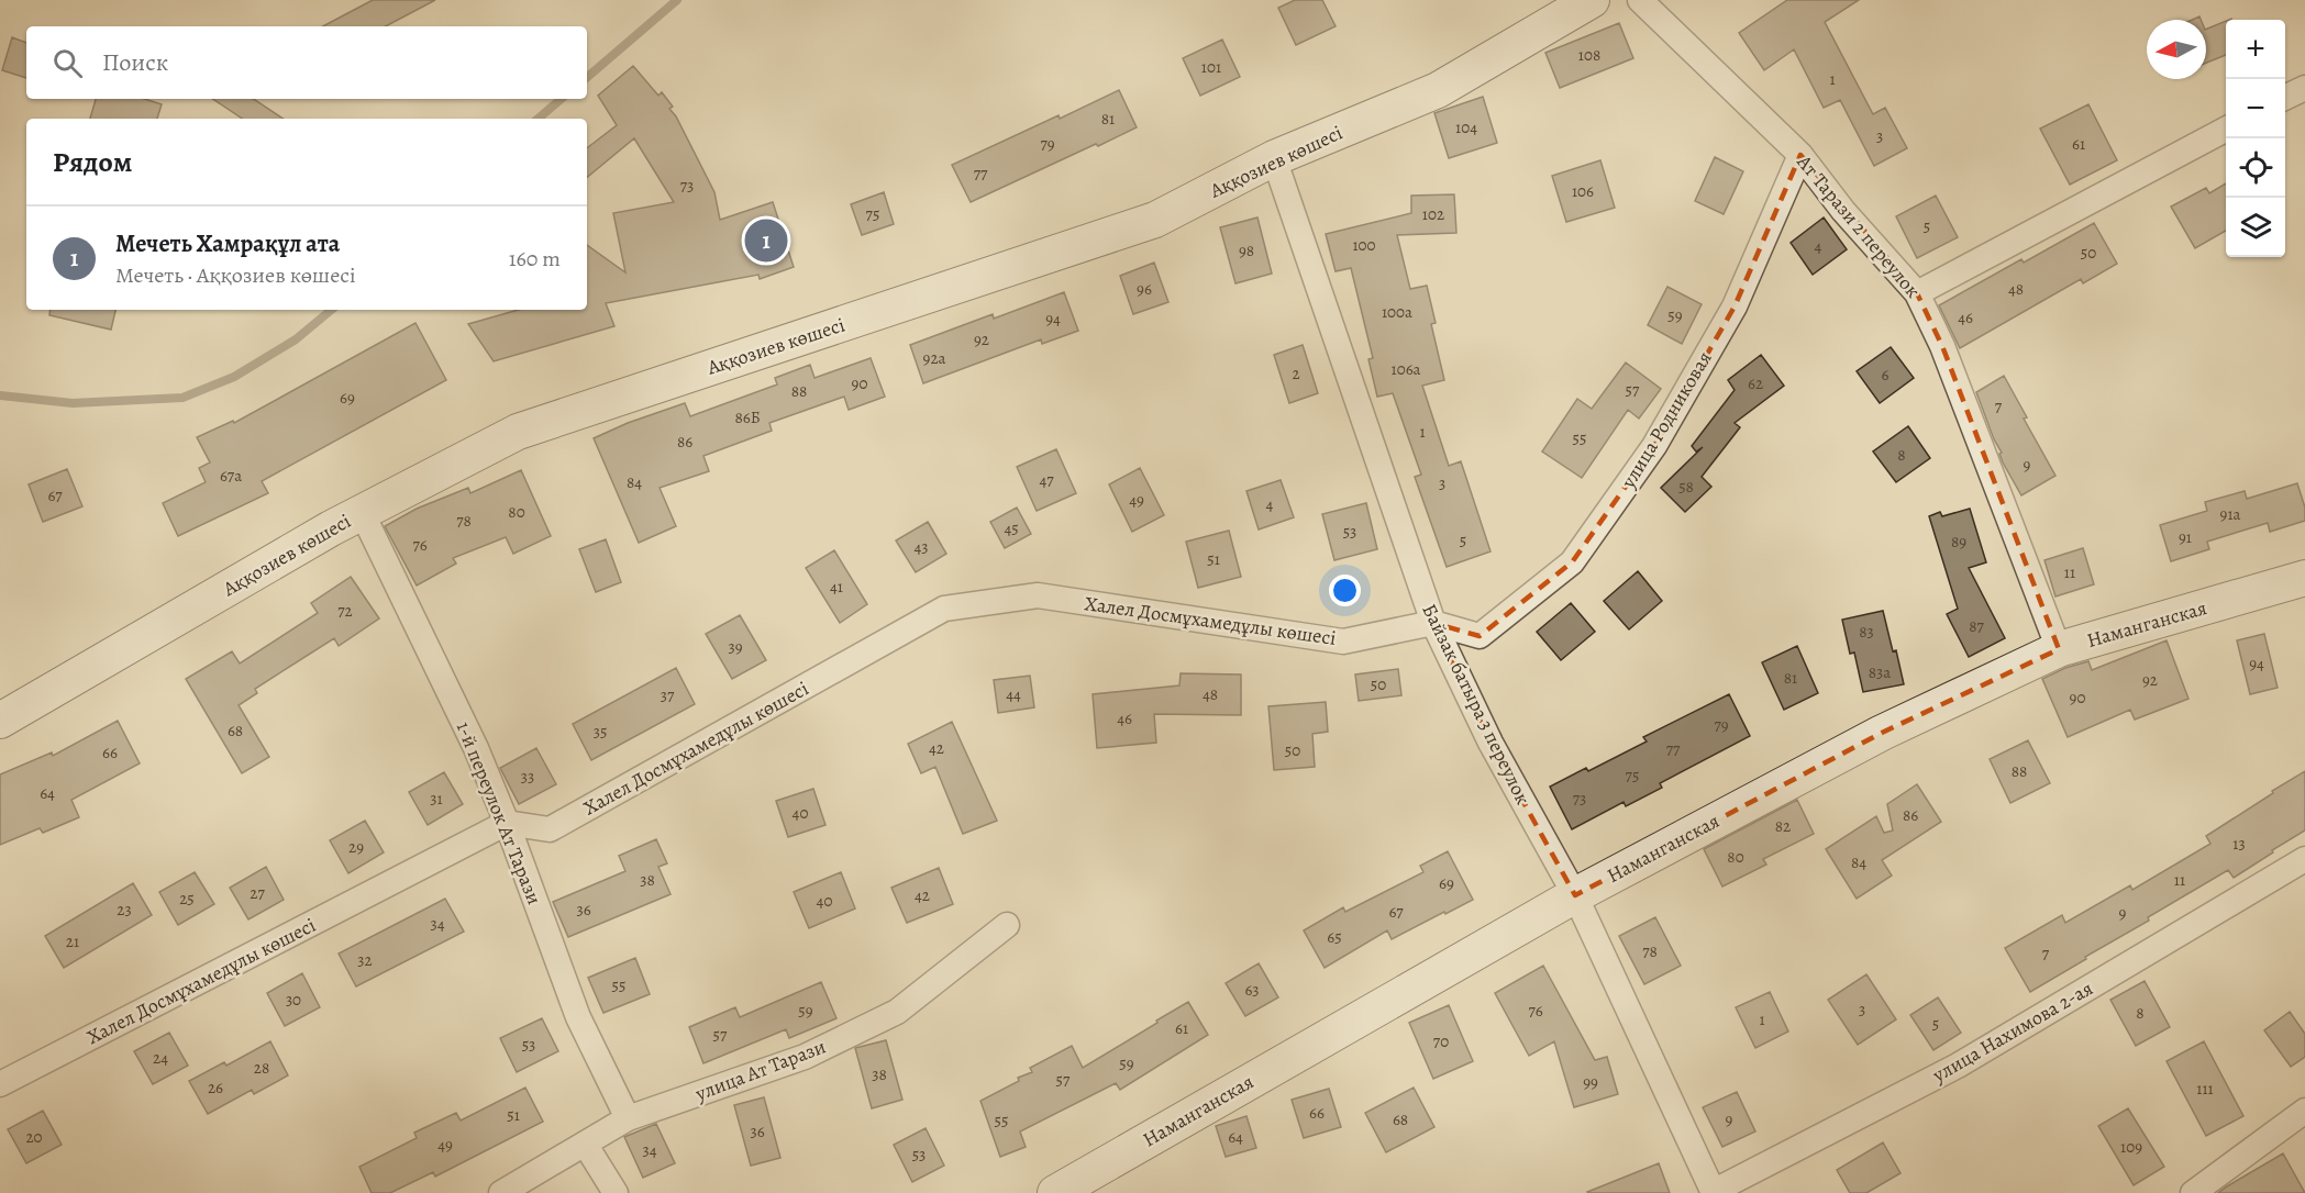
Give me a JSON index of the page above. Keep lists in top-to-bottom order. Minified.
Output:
{"streets":{"main road":["Аққозиев көшесі","Наманганская"],"street":["Ат Тарази 2 переулок","улица Родниковая","Халел Досмұхамедұлы көшесі","Байзак батыра 3 переулок","1-й переулок Ат Тарази","улица Нахимова 2-ая","улица Ат Тарази"]},"crossings":[["Аққозиев көшесі","Байзак батыра 3 переулок"],["Аққозиев көшесі","1-й переулок Ат Тарази"],["Ат Тарази 2 переулок","улица Родниковая"],["Ат Тарази 2 переулок","Наманганская"],["улица Родниковая","Халел Досмұхамедұлы көшесі"],["улица Родниковая","Байзак батыра 3 переулок"],["Халел Досмұхамедұлы көшесі","Байзак батыра 3 переулок"],["Халел Досмұхамедұлы көшесі","1-й переулок Ат Тарази"],["Наманганская","Байзак батыра 3 переулок"],["Байзак батыра 3 переулок","улица Нахимова 2-ая"],["1-й переулок Ат Тарази","улица Ат Тарази"]],"house_numbers":["108","101","1","81","104","3","79","61","77","73","106","75","102","5","100","4","98","50","96","48","100а","59","46","94","92","92а","106а","2","6","90","62","57","88","69","7","86Б","1","55","86","8","9","67а","47","84","3","58","67","49","4","80","91а","78","45","53","91","5","89","76","43","51","11","41","72","87","83","39","94","83а","81","92","50","44","48","37","90","46","79","68","35","42","77","50","66","88","75","33","64","31","73","40","86","82","13","29","80","84","38","11","69","27","42","25","40","23","36","67","9","34","65","21","78","7","32","55","63","30","3","59","76","8","1","5","61","57","70","53","24","59","28","38","57","99","26","111","66","51","68","9","55","36","20","64","49","109","34","53"],"north":"left","page":{"map_buttons":["+","−"],"search":"Поиск","heading":"Рядом","list":[{"mark":"1","name":"Мечеть Хамрақұл ата","note":"Мечеть · Аққозиев көшесі","value":"160 m"}],"pins":"1"}}
